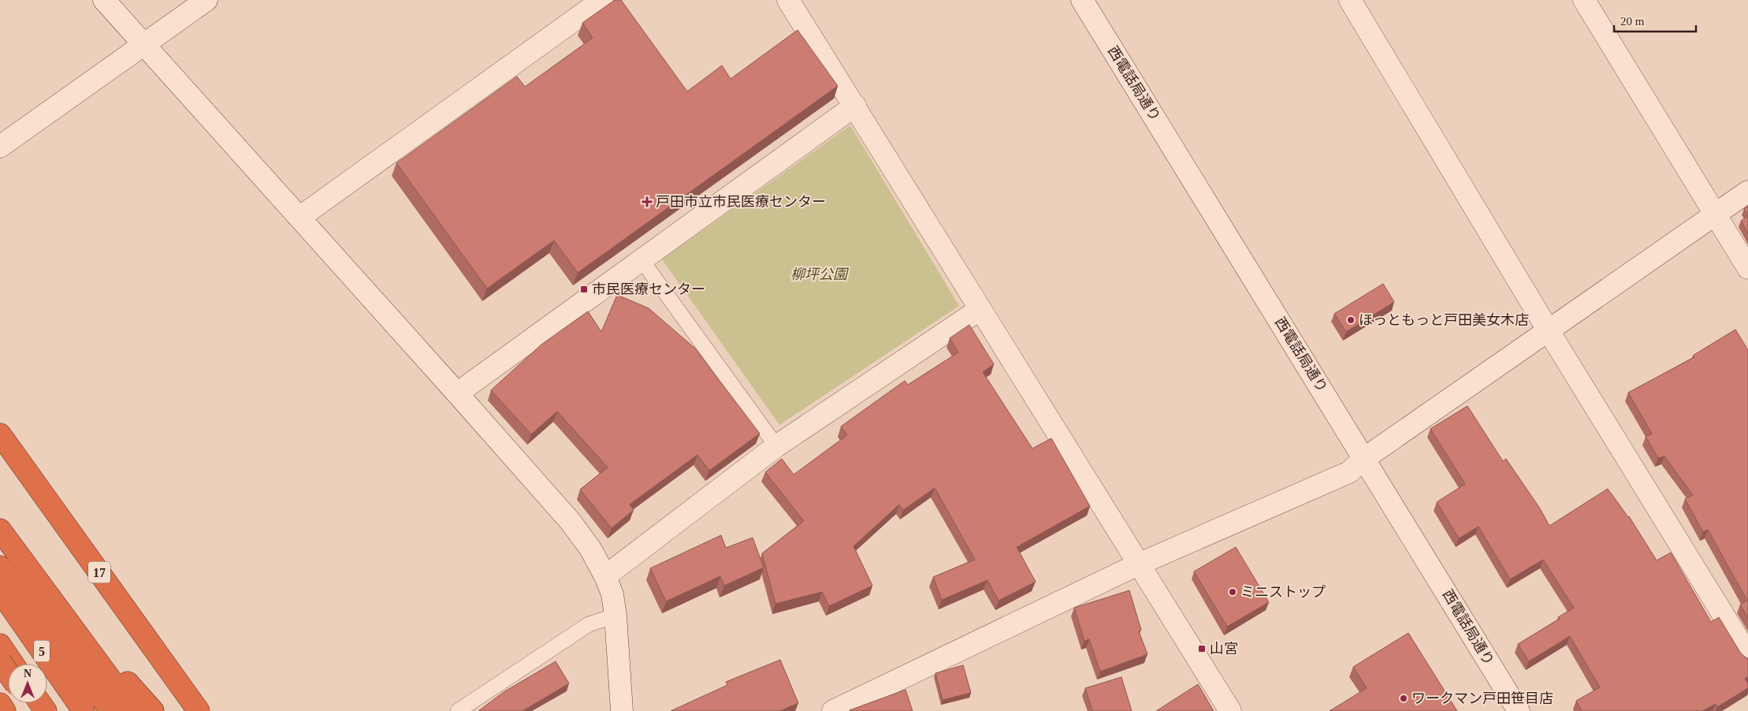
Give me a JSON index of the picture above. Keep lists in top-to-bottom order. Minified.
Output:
{"streets":{"highway":["17","5"],"street":["西電話局通り"]},"parks":["柳坪公園"],"places":{"health":["戸田市立市民医療センター"],"transit":["市民医療センター","山宮"],"other":["ほっともっと戸田美女木店","ミニストップ","ワークマン戸田笹目店"]},"scale_bar":"20 m","north":"top"}
